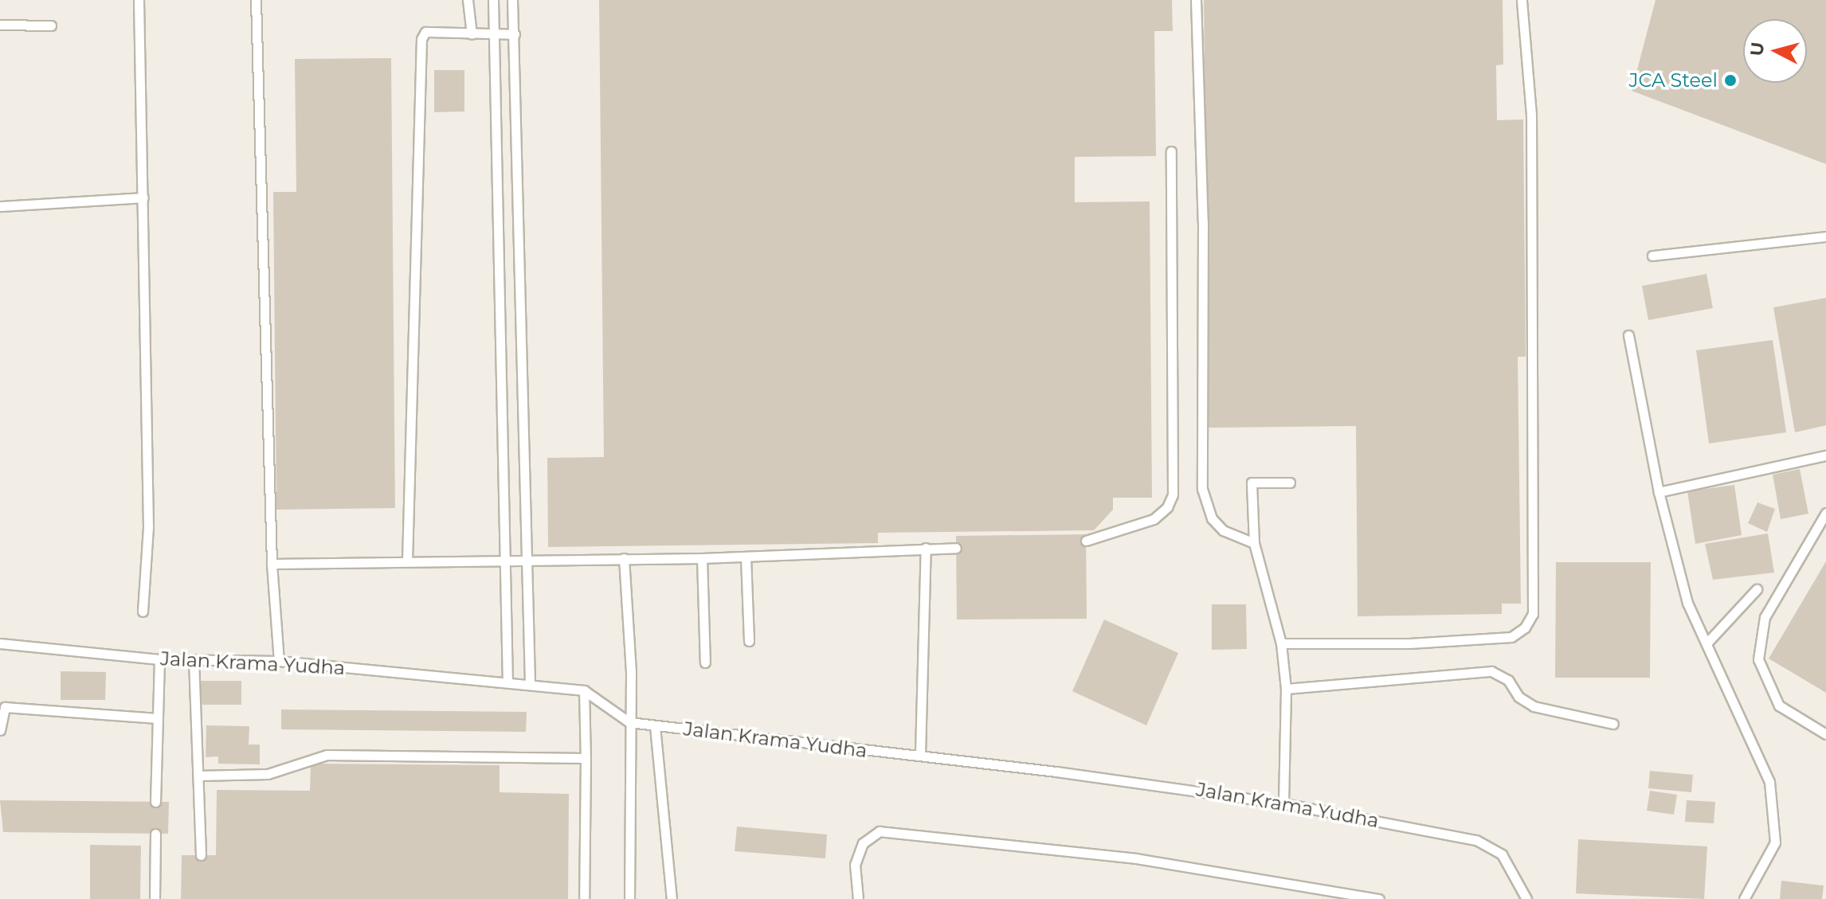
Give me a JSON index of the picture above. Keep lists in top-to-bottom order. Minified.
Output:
{"streets":{"lane":["Jalan Krama Yudha"]},"places":["JCA Steel"],"north":"left"}
